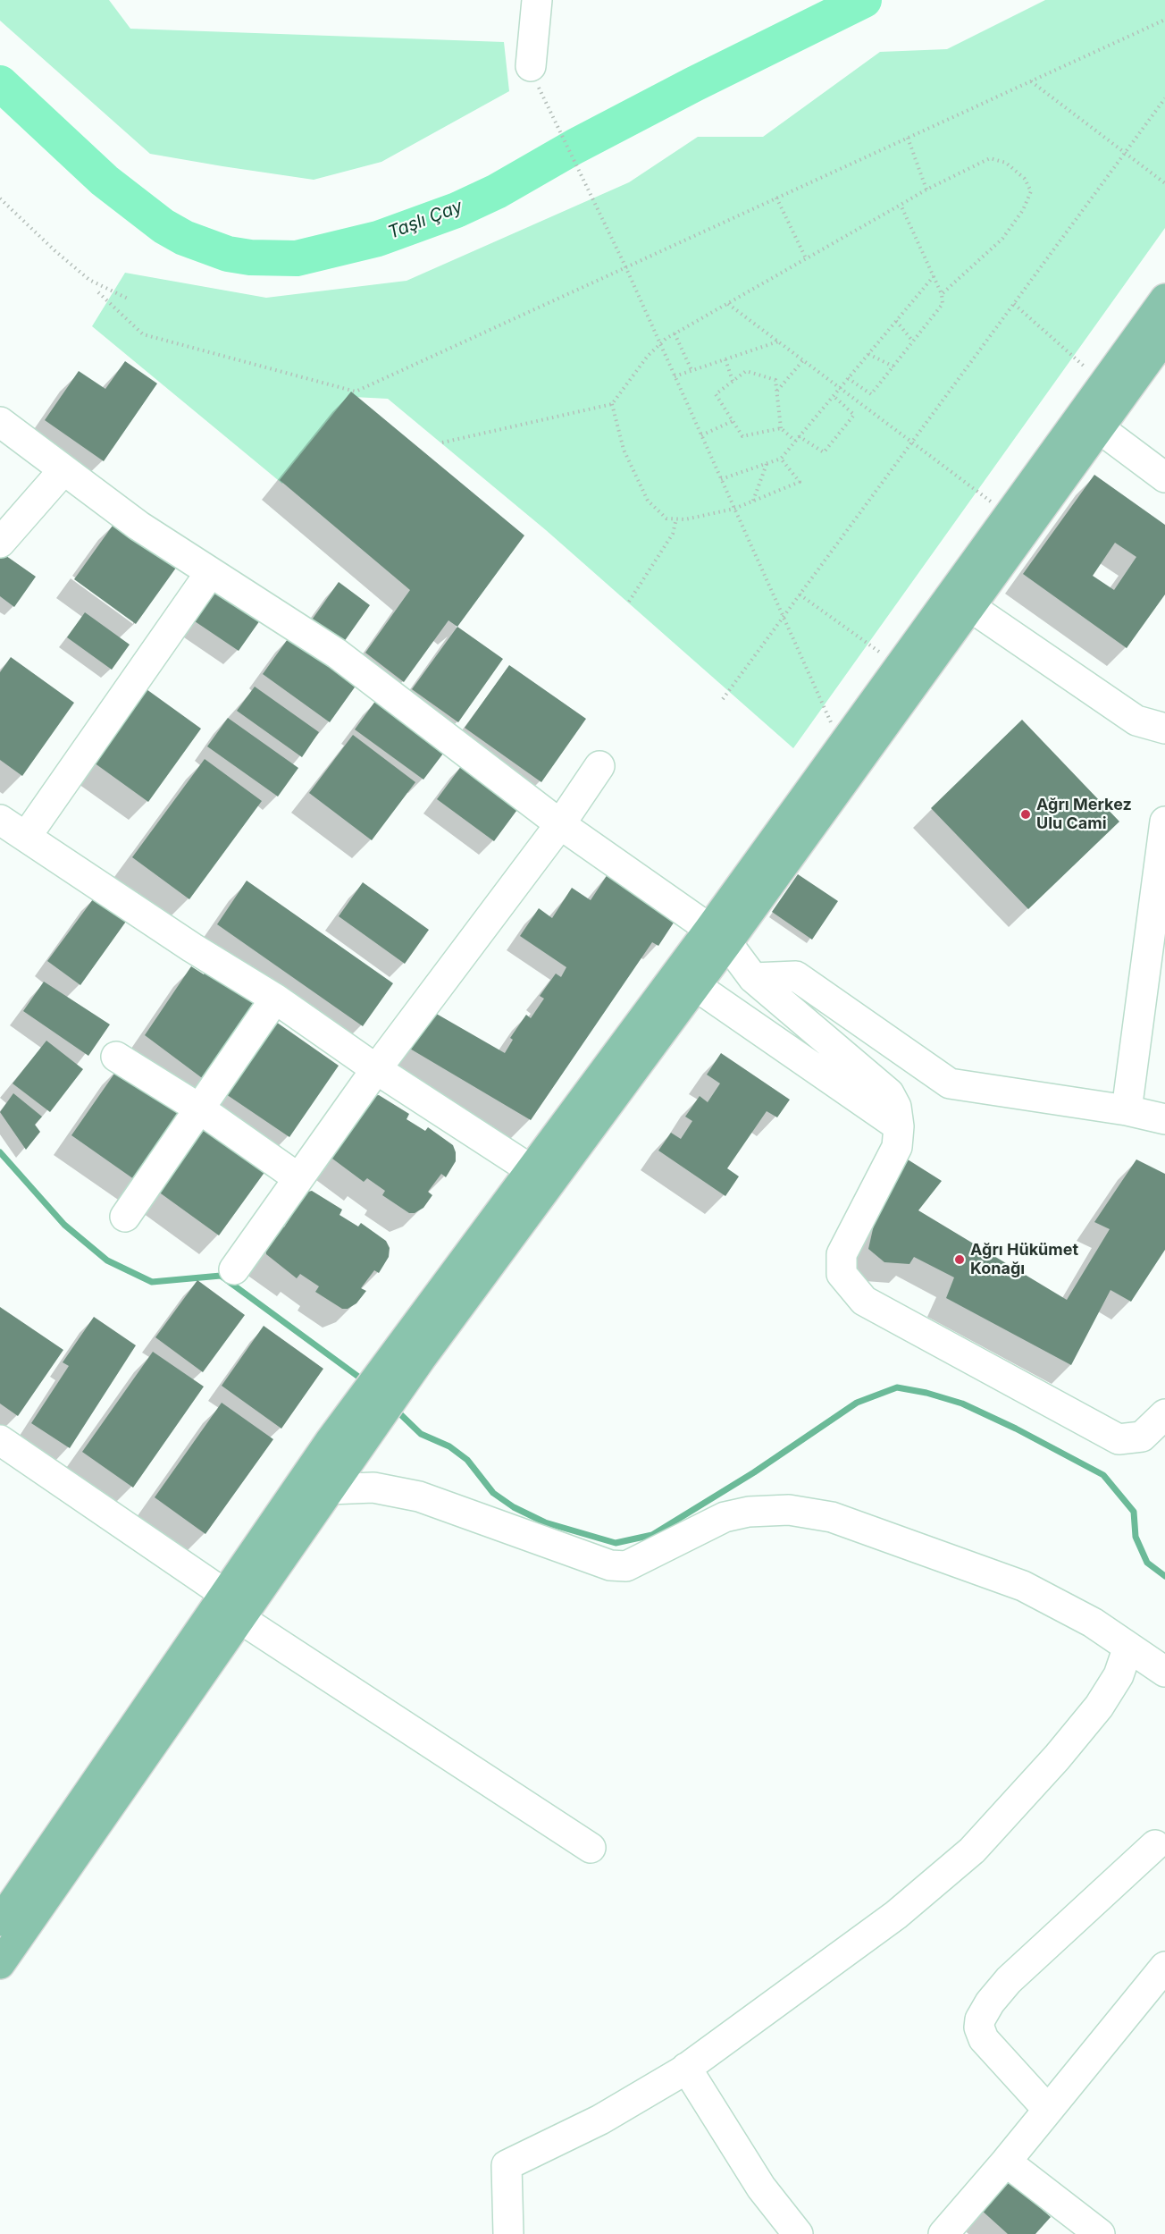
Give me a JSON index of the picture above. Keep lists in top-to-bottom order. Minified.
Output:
{"water":["Taşlı Çay"],"places":["Ağrı Merkez Ulu Cami","Ağrı Hükümet Konağı"]}
